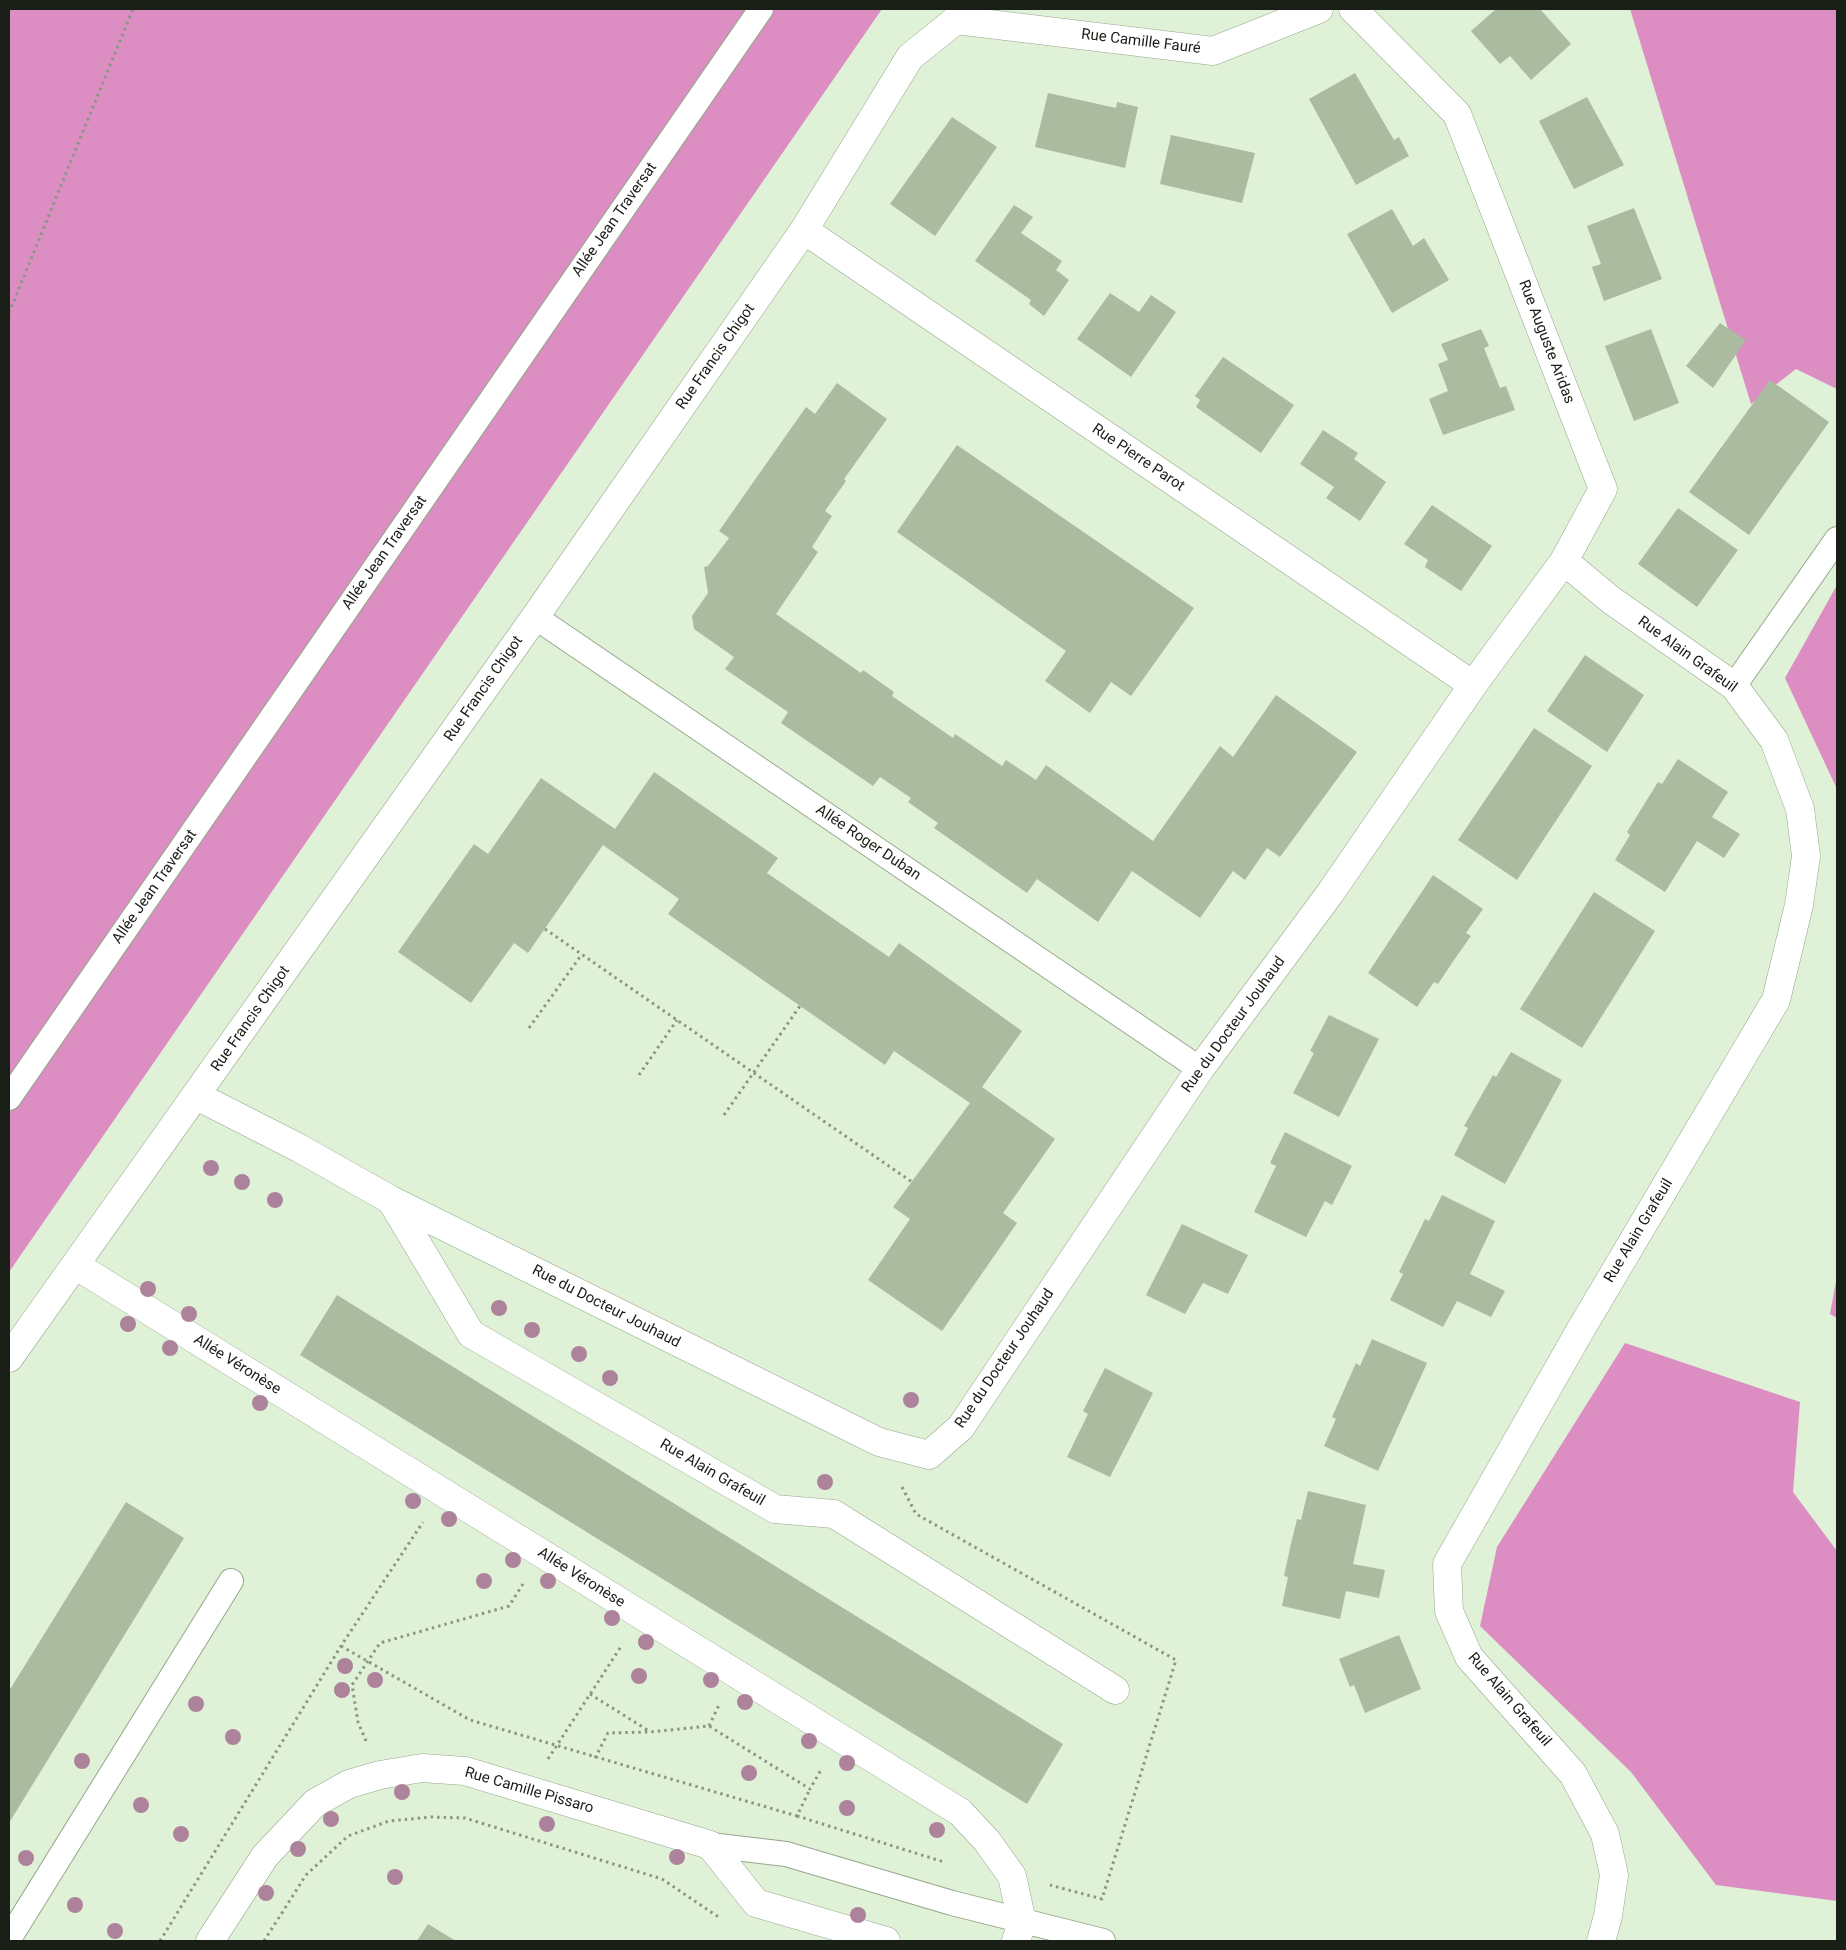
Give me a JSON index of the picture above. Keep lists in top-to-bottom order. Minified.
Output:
{"streets":{"street":["Rue Camille Fauré","Rue Auguste Aridas","Rue Francis Chigot","Rue Pierre Parot","Rue Alain Grafeuil","Rue du Docteur Jouhaud","Allée Véronèse","Rue Camille Pissaro"],"lane":["Allée Jean Traversat","Allée Roger Duban"]},"crossings":[["Rue Camille Fauré","Rue Francis Chigot"],["Rue Auguste Aridas","Rue Pierre Parot"],["Rue Auguste Aridas","Rue Alain Grafeuil"],["Rue Auguste Aridas","Rue du Docteur Jouhaud"],["Rue Francis Chigot","Rue Pierre Parot"],["Rue Francis Chigot","Allée Roger Duban"],["Rue Francis Chigot","Rue du Docteur Jouhaud"],["Rue Francis Chigot","Allée Véronèse"],["Rue Pierre Parot","Rue du Docteur Jouhaud"],["Rue Alain Grafeuil","Rue du Docteur Jouhaud"],["Allée Roger Duban","Rue du Docteur Jouhaud"]]}
